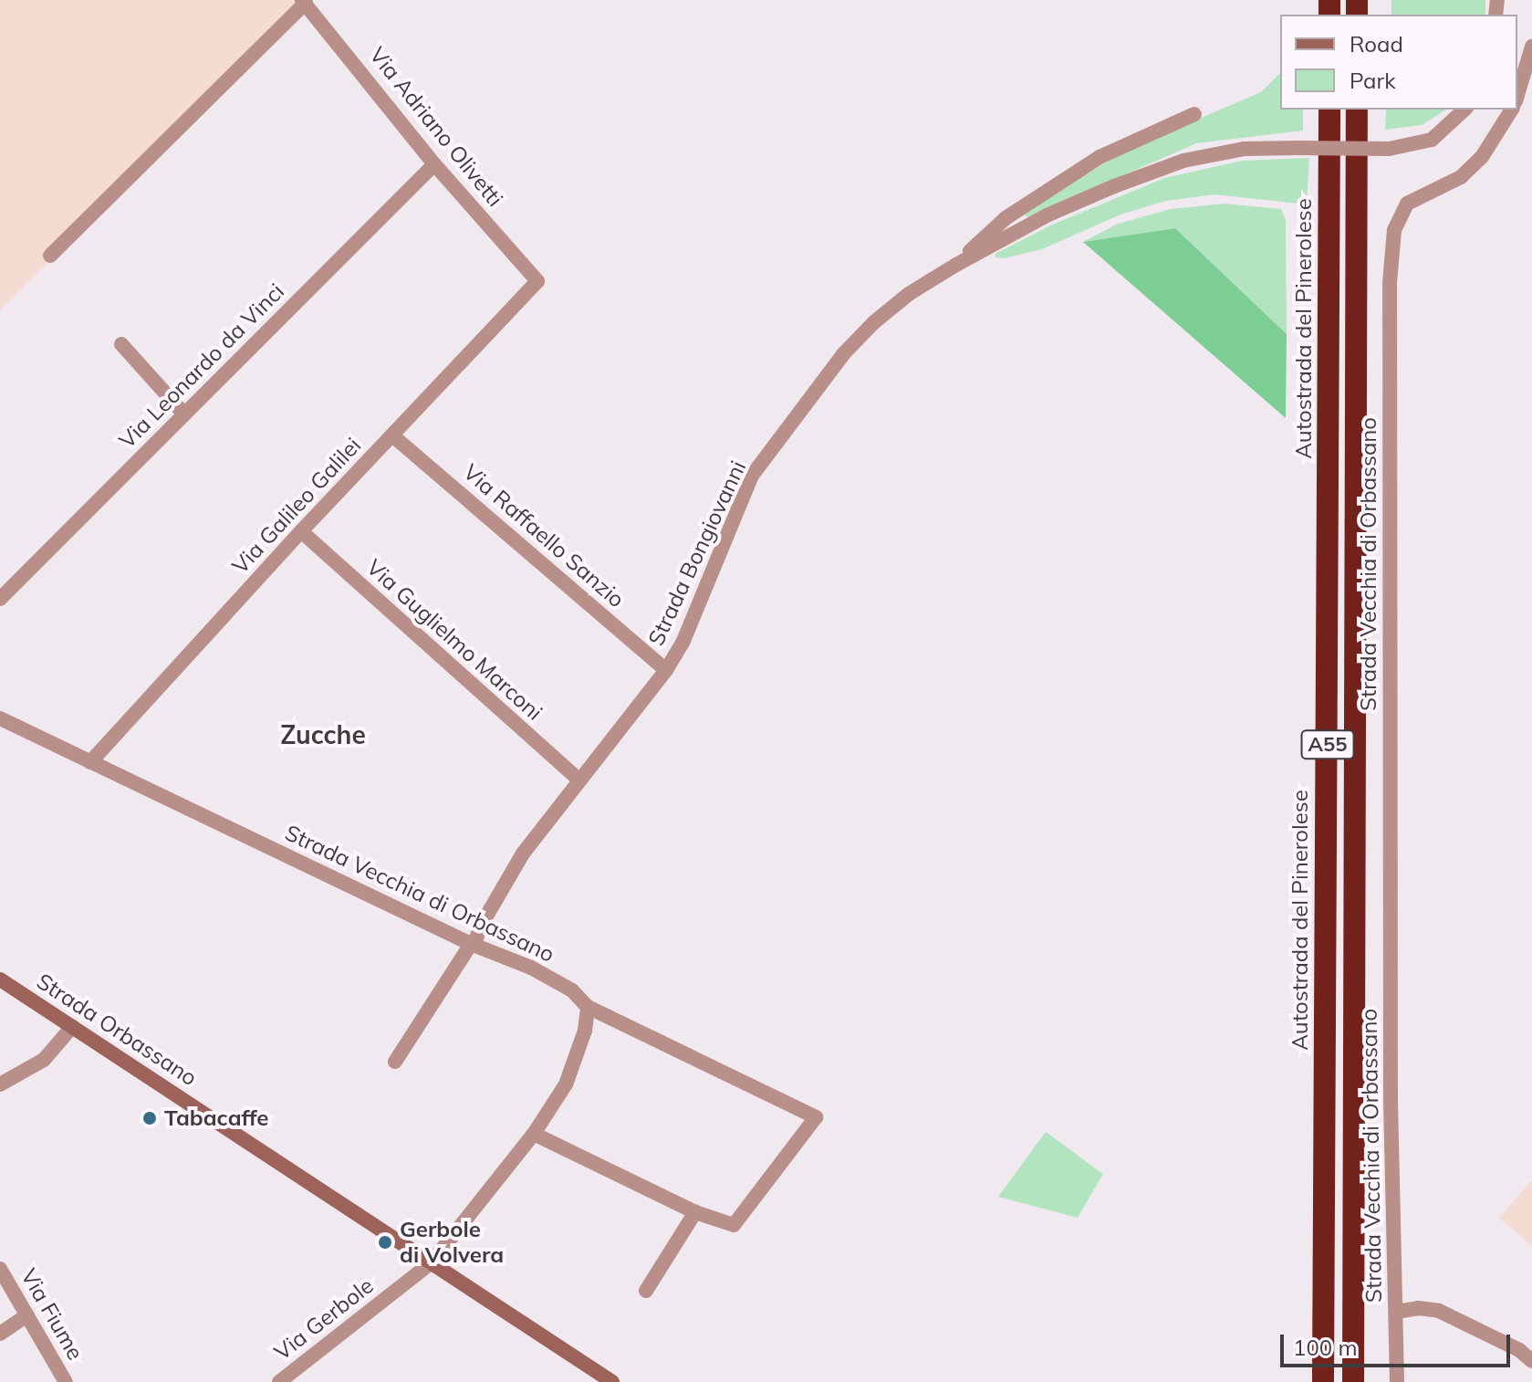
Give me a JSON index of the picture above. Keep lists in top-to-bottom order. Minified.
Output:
{"streets":{"highway":["Autostrada del Pinerolese","A55"],"main road":["Strada Orbassano"],"street":["Via Adriano Olivetti","Via Leonardo da Vinci","Via Galileo Galilei","Via Raffaello Sanzio","Strada Bongiovanni","Strada Vecchia di Orbassano","Via Guglielmo Marconi","Via Fiume","Via Gerbole"]},"crossings":[["Via Adriano Olivetti","Via Leonardo da Vinci"],["Via Adriano Olivetti","Via Galileo Galilei"],["Via Galileo Galilei","Via Raffaello Sanzio"],["Via Galileo Galilei","Strada Vecchia di Orbassano"],["Via Galileo Galilei","Via Guglielmo Marconi"],["Via Raffaello Sanzio","Strada Bongiovanni"],["Strada Bongiovanni","Strada Vecchia di Orbassano"],["Strada Bongiovanni","Via Guglielmo Marconi"],["Strada Vecchia di Orbassano","Via Gerbole"],["Strada Orbassano","Via Gerbole"]],"districts":["Zucche"],"places":["Tabacaffe","Gerbole di Volvera"],"legend":["Road","Park"],"scale_bar":"100 m"}
